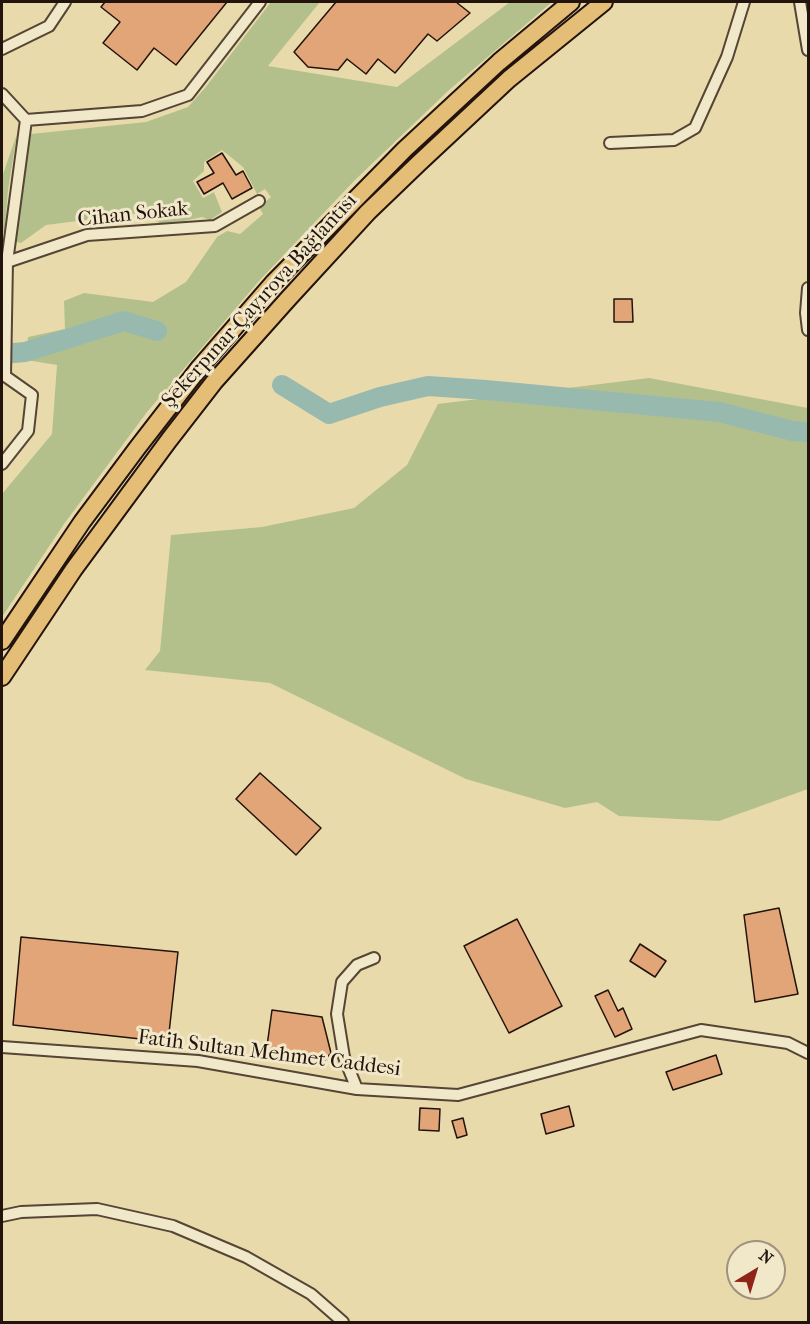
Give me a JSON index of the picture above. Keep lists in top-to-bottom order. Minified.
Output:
{"streets":{"highway":["Şekerpınar-Çayırova Bağlantısı"],"street":["Cihan Sokak","Fatih Sultan Mehmet Caddesi"]},"north":"top right"}
